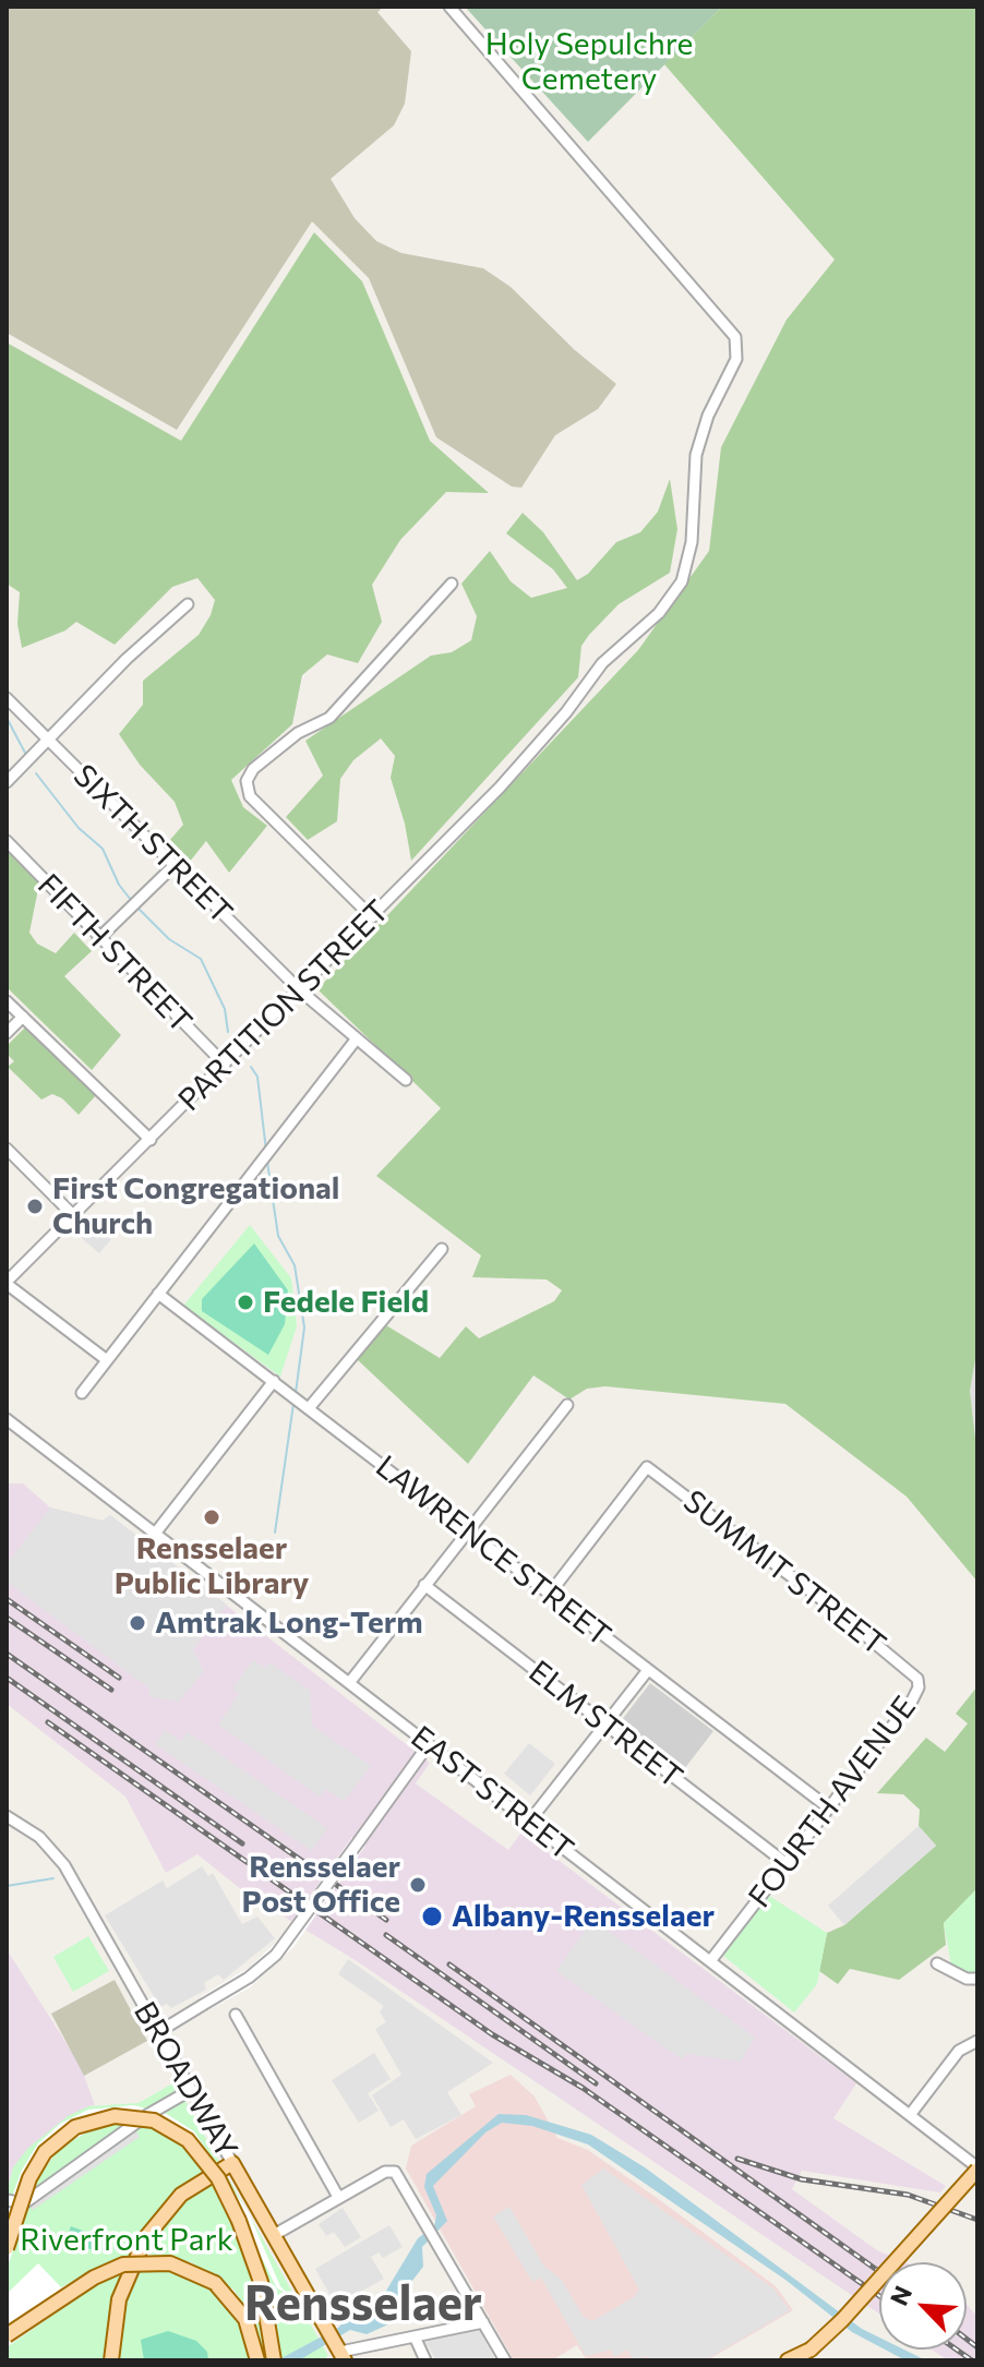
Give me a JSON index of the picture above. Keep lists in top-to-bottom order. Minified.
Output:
{"streets":{"main road":["BROADWAY"],"street":["SIXTH STREET","FIFTH STREET","PARTITION STREET","LAWRENCE STREET","SUMMIT STREET","ELM STREET","EAST STREET","FOURTH AVENUE"]},"crossings":[["SIXTH STREET","PARTITION STREET"],["FIFTH STREET","PARTITION STREET"],["LAWRENCE STREET","SUMMIT STREET"],["LAWRENCE STREET","FOURTH AVENUE"],["SUMMIT STREET","FOURTH AVENUE"],["ELM STREET","FOURTH AVENUE"],["EAST STREET","FOURTH AVENUE"]],"districts":["Rensselaer"],"parks":["Holy Sepulchre Cemetery","Riverfront Park"],"places":["First Congregational Church","Fedele Field","Rensselaer Public Library","Amtrak Long-Term","Rensselaer Post Office","Albany-Rensselaer"],"north":"top left"}
